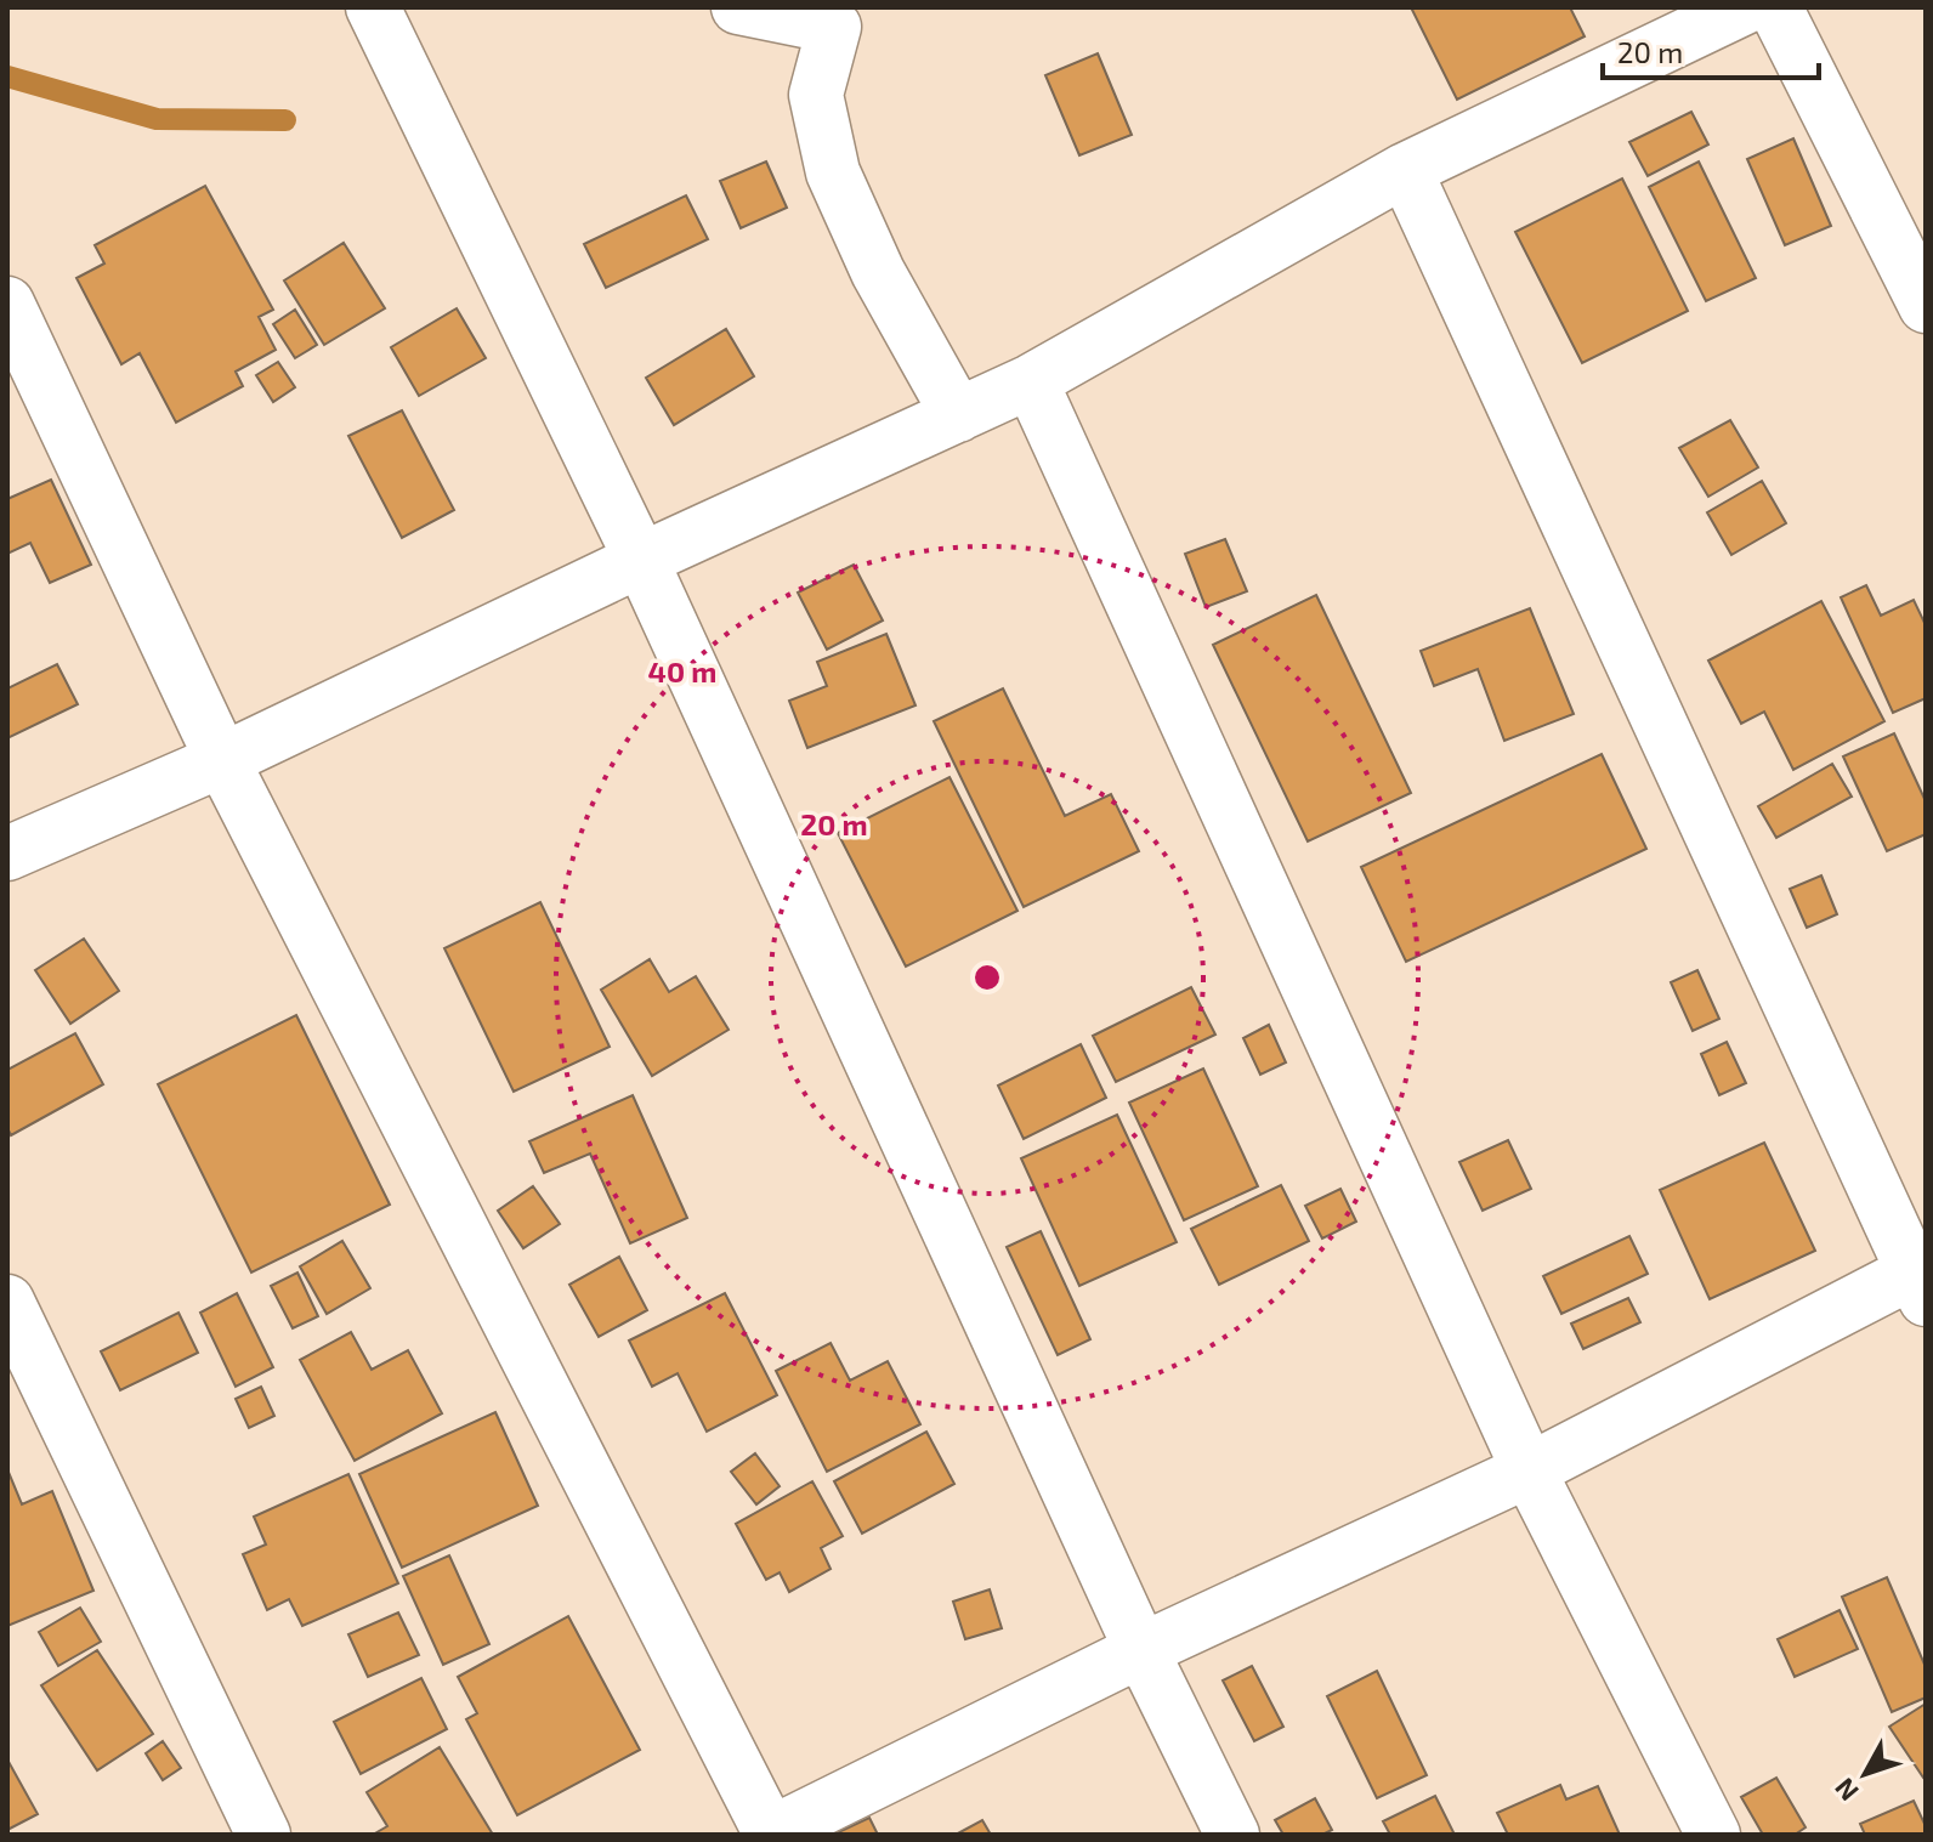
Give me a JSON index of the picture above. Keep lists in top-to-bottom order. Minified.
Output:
{"scale_bar":"20 m","north":"bottom left","rings":["40 m","20 m"]}
